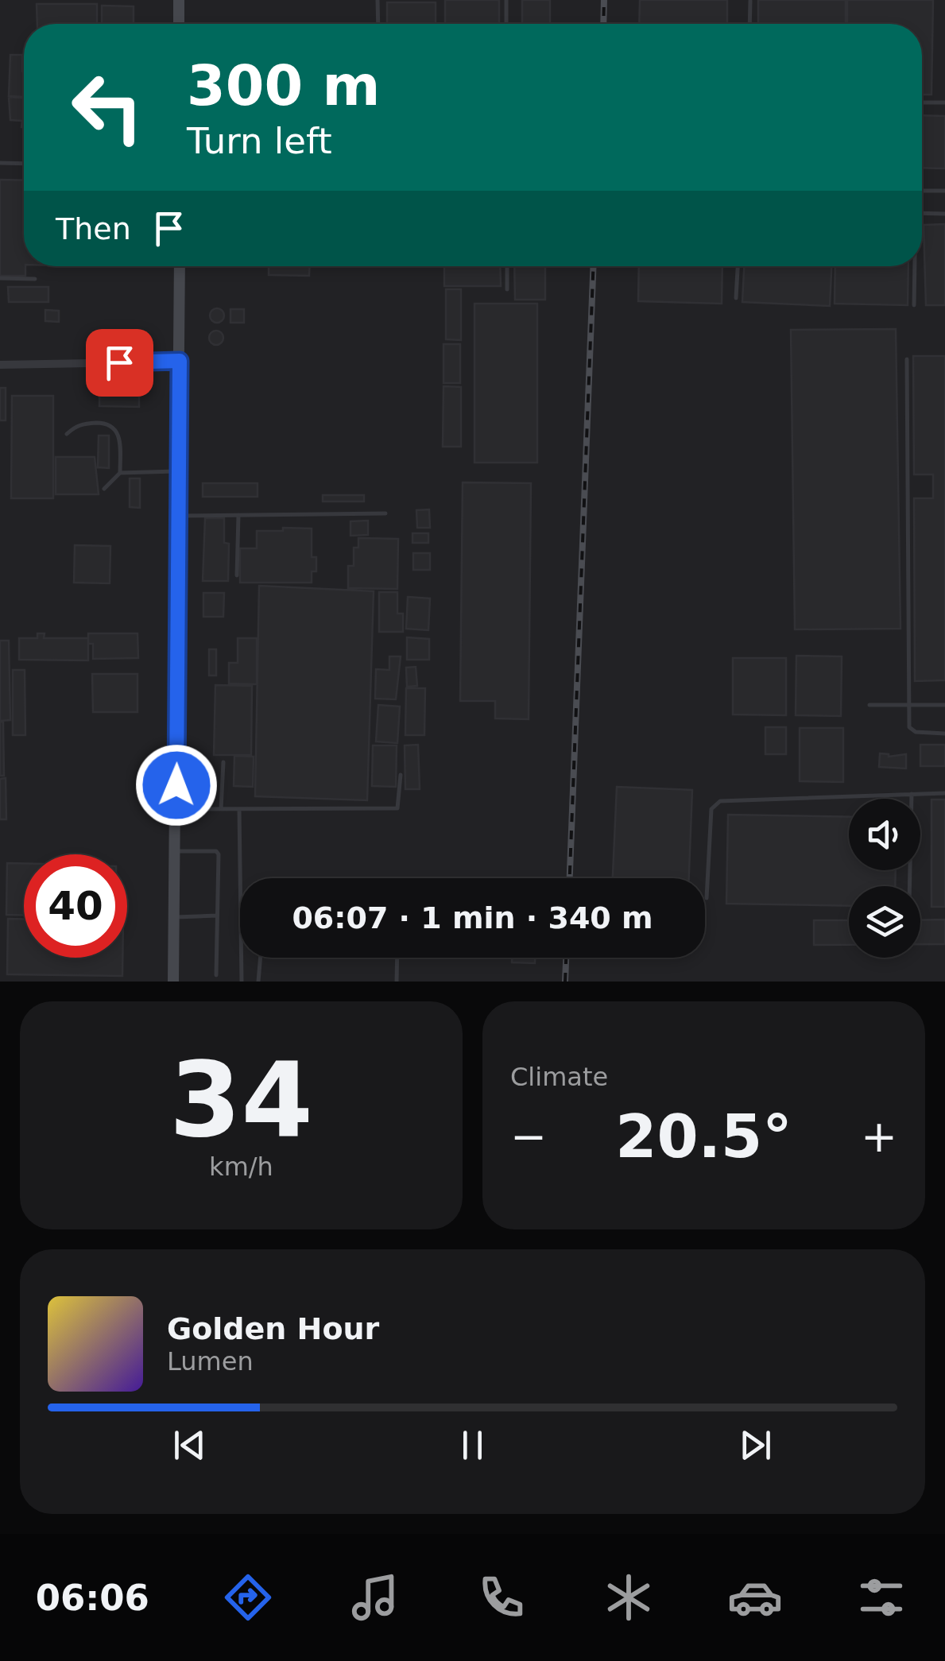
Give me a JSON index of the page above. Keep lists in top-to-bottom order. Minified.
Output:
{"page":{"turn":["300 m","Turn left"],"then":"Then","limit":"40","trip":"06:07 · 1 min · 340 m","tile":[["34","km/h"],"Climate"],"heat":["−","20.5°","+"],"song":["Golden Hour","Lumen"],"tabs":"06:06"}}
